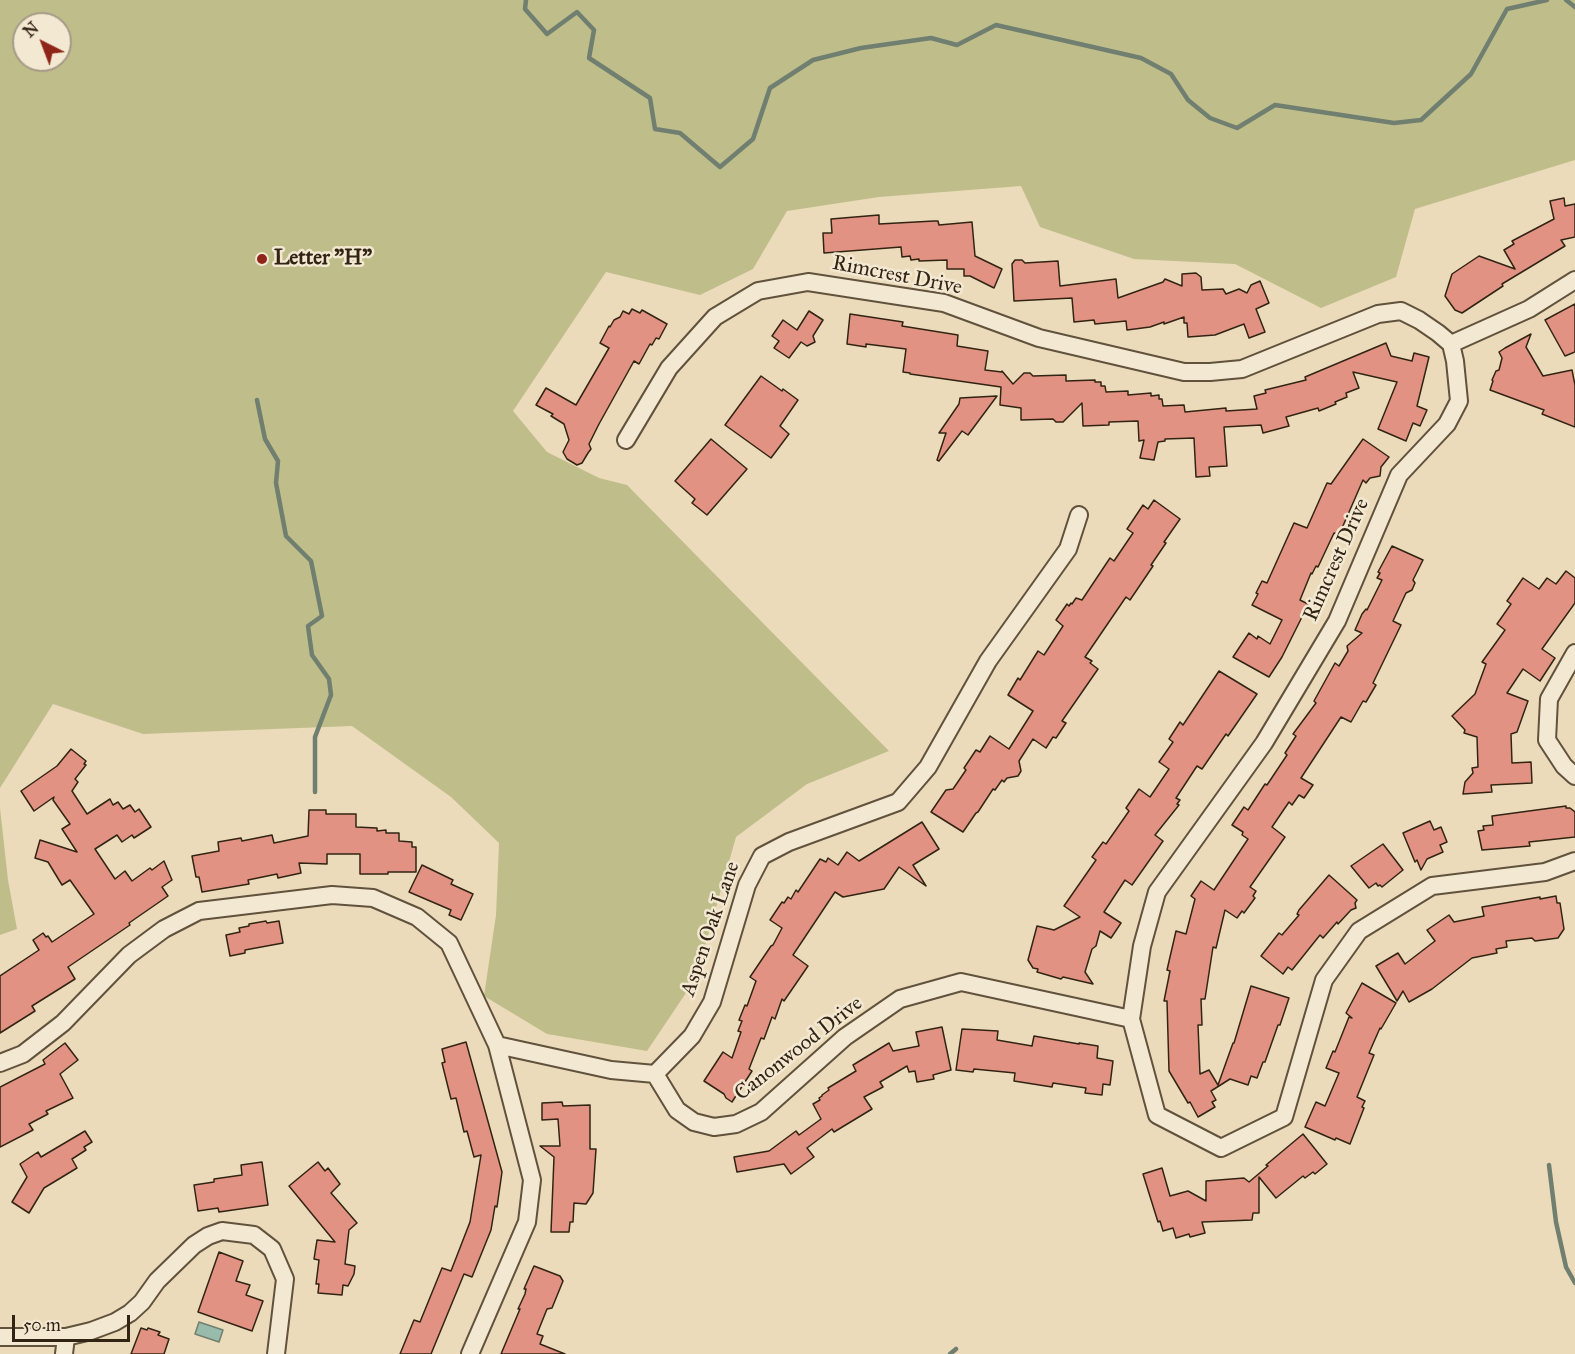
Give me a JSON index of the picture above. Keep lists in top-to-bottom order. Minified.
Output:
{"streets":{"street":["Rimcrest Drive","Aspen Oak Lane","Canonwood Drive"]},"crossings":[["Rimcrest Drive","Canonwood Drive"],["Aspen Oak Lane","Canonwood Drive"]],"places":["Letter \"H\""],"scale_bar":"50 m","north":"top left"}
